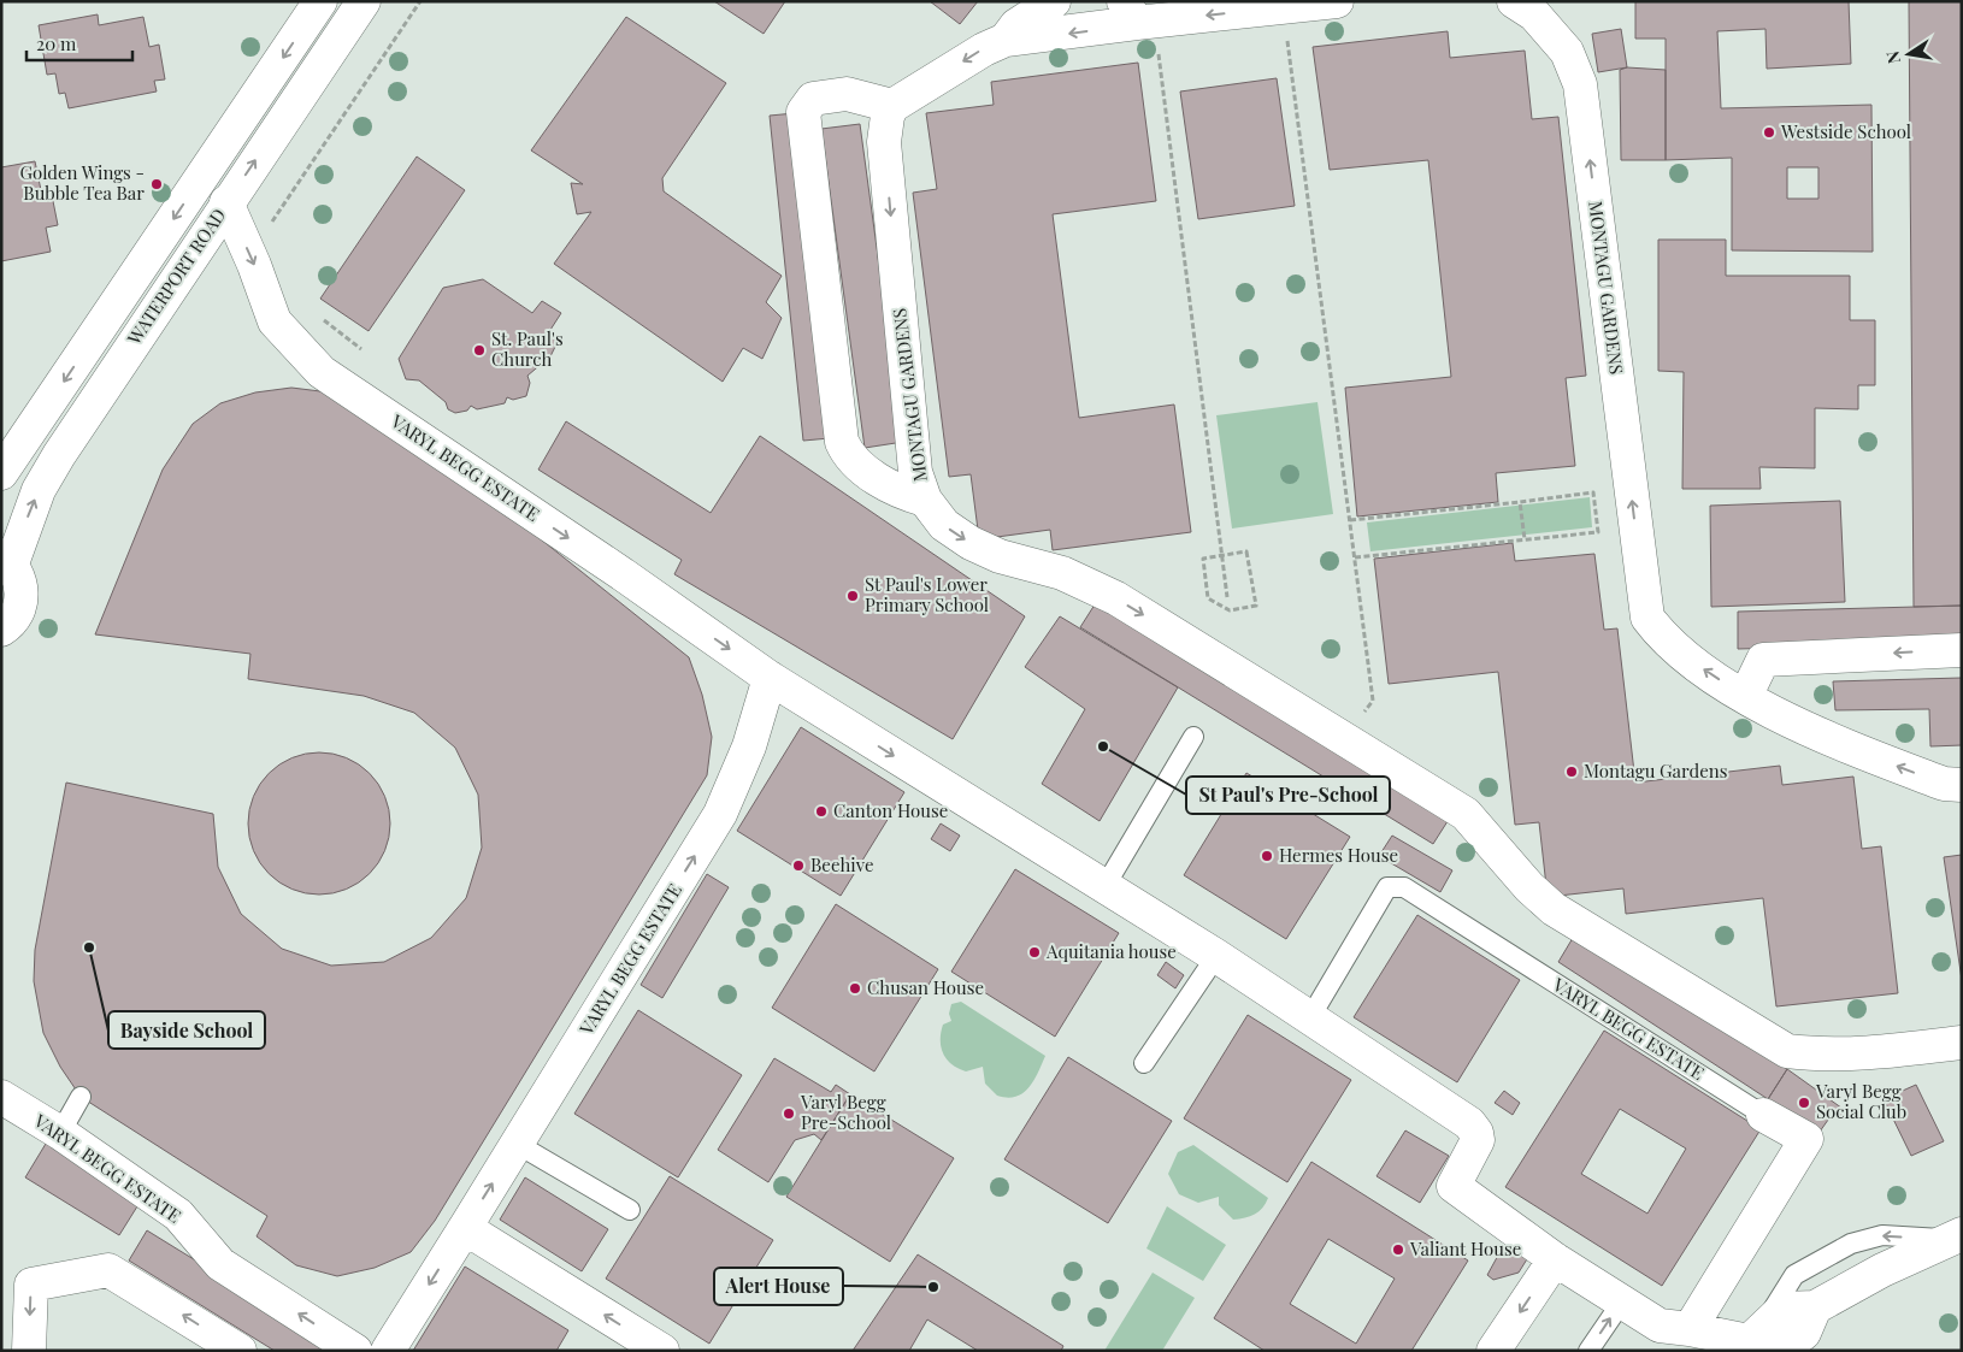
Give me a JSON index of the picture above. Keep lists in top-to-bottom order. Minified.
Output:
{"streets":{"street":["WATERPORT ROAD","MONTAGU GARDENS","VARYL BEGG ESTATE"]},"crossings":[["WATERPORT ROAD","VARYL BEGG ESTATE"]],"places":["Westside School","Golden Wings - Bubble Tea Bar","St. Paul's Church","St Paul's Lower Primary School","St Paul's Pre-School","Montagu Gardens","Canton House","Hermes House","Beehive","Bayside School","Aquitania house","Chusan House","Varyl Begg Social Club","Varyl Begg Pre-School","Valiant House","Alert House"],"scale_bar":"20 m","north":"left"}
